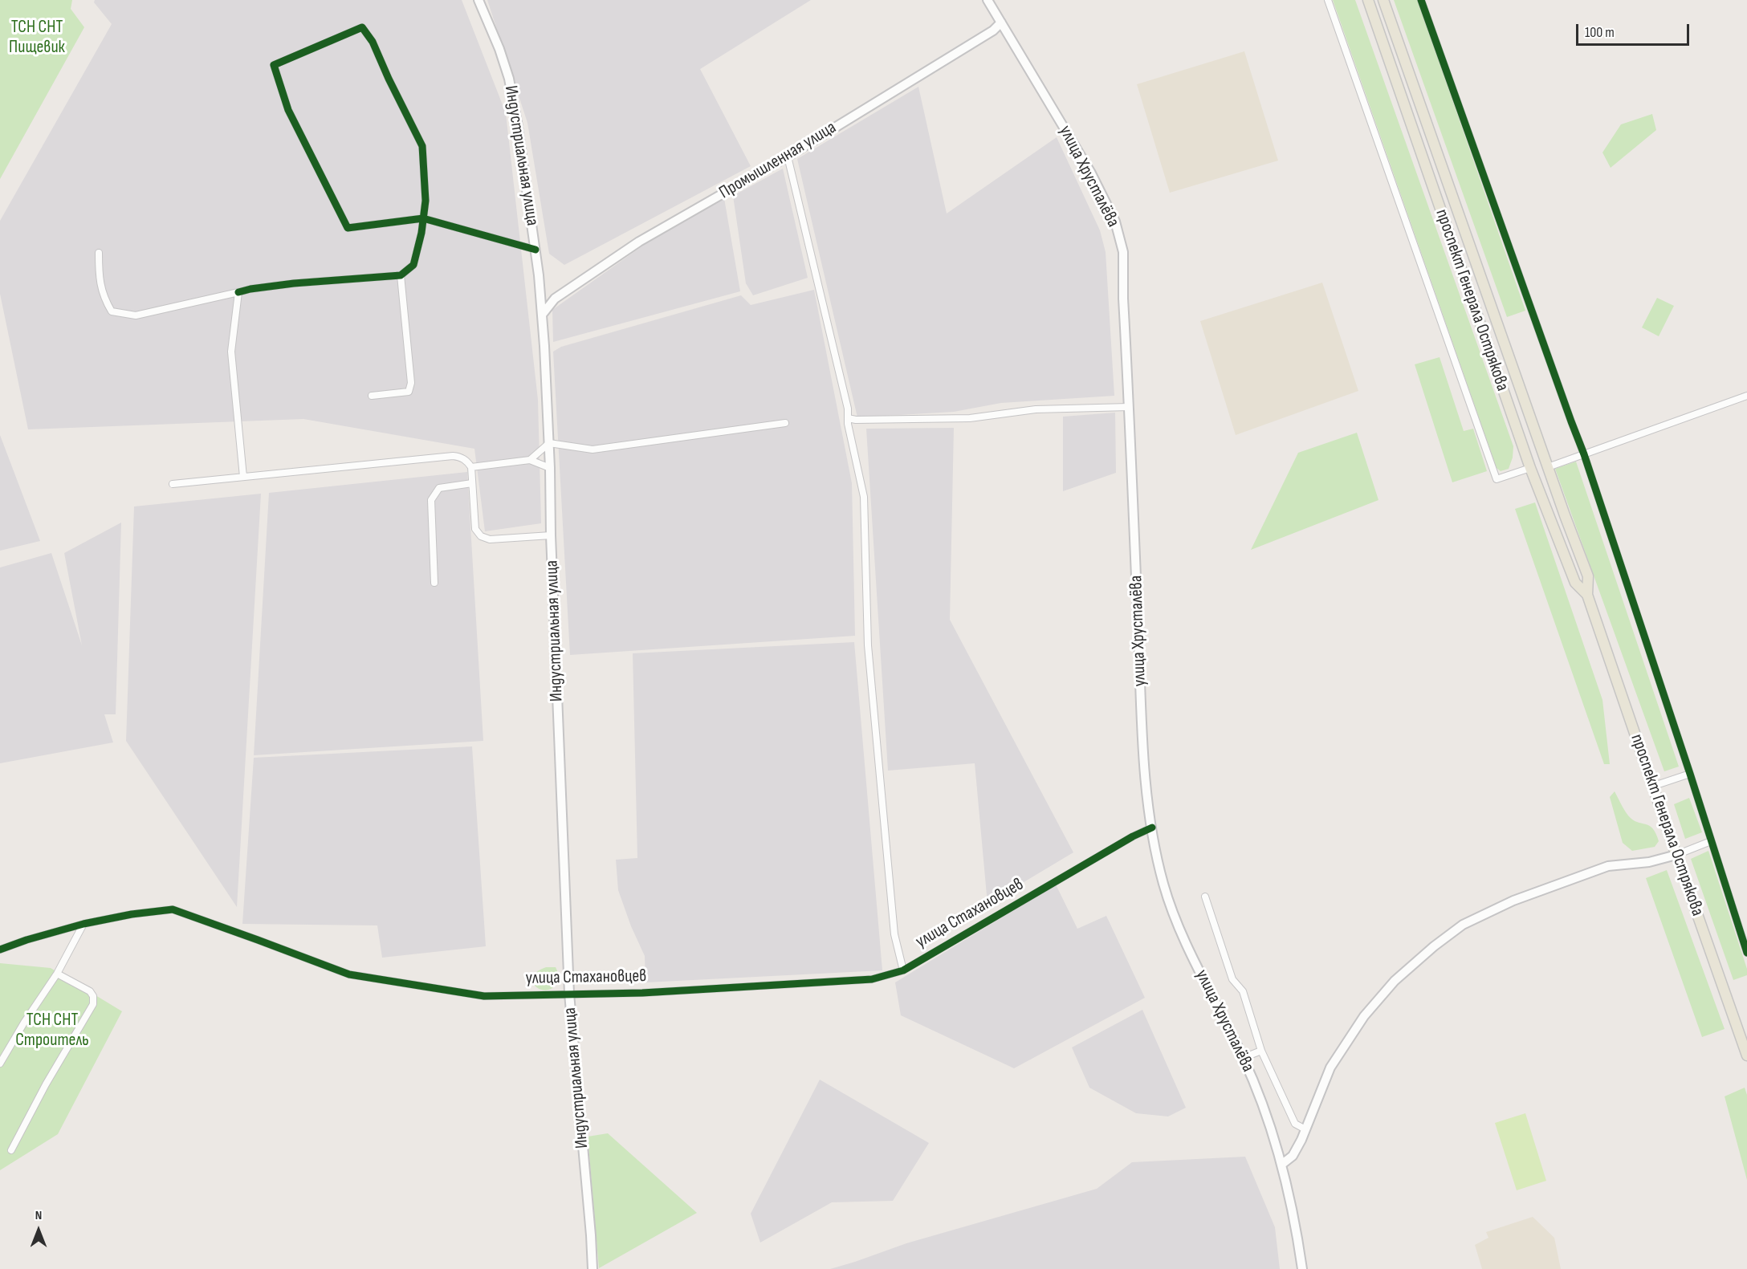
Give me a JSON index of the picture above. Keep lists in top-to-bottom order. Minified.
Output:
{"streets":{"main road":["Индустриальная улица","Промышленная улица","улица Хрусталёва","проспект Генерала Острякова"],"street":["улица Стахановцев"]},"crossings":[["Индустриальная улица","Промышленная улица"],["Индустриальная улица","улица Стахановцев"],["Промышленная улица","улица Хрусталёва"],["улица Хрусталёва","улица Стахановцев"]],"parks":["ТСН СНТ Пищевик","ТСН СНТ Строитель"],"scale_bar":"100 m","north":"top"}
